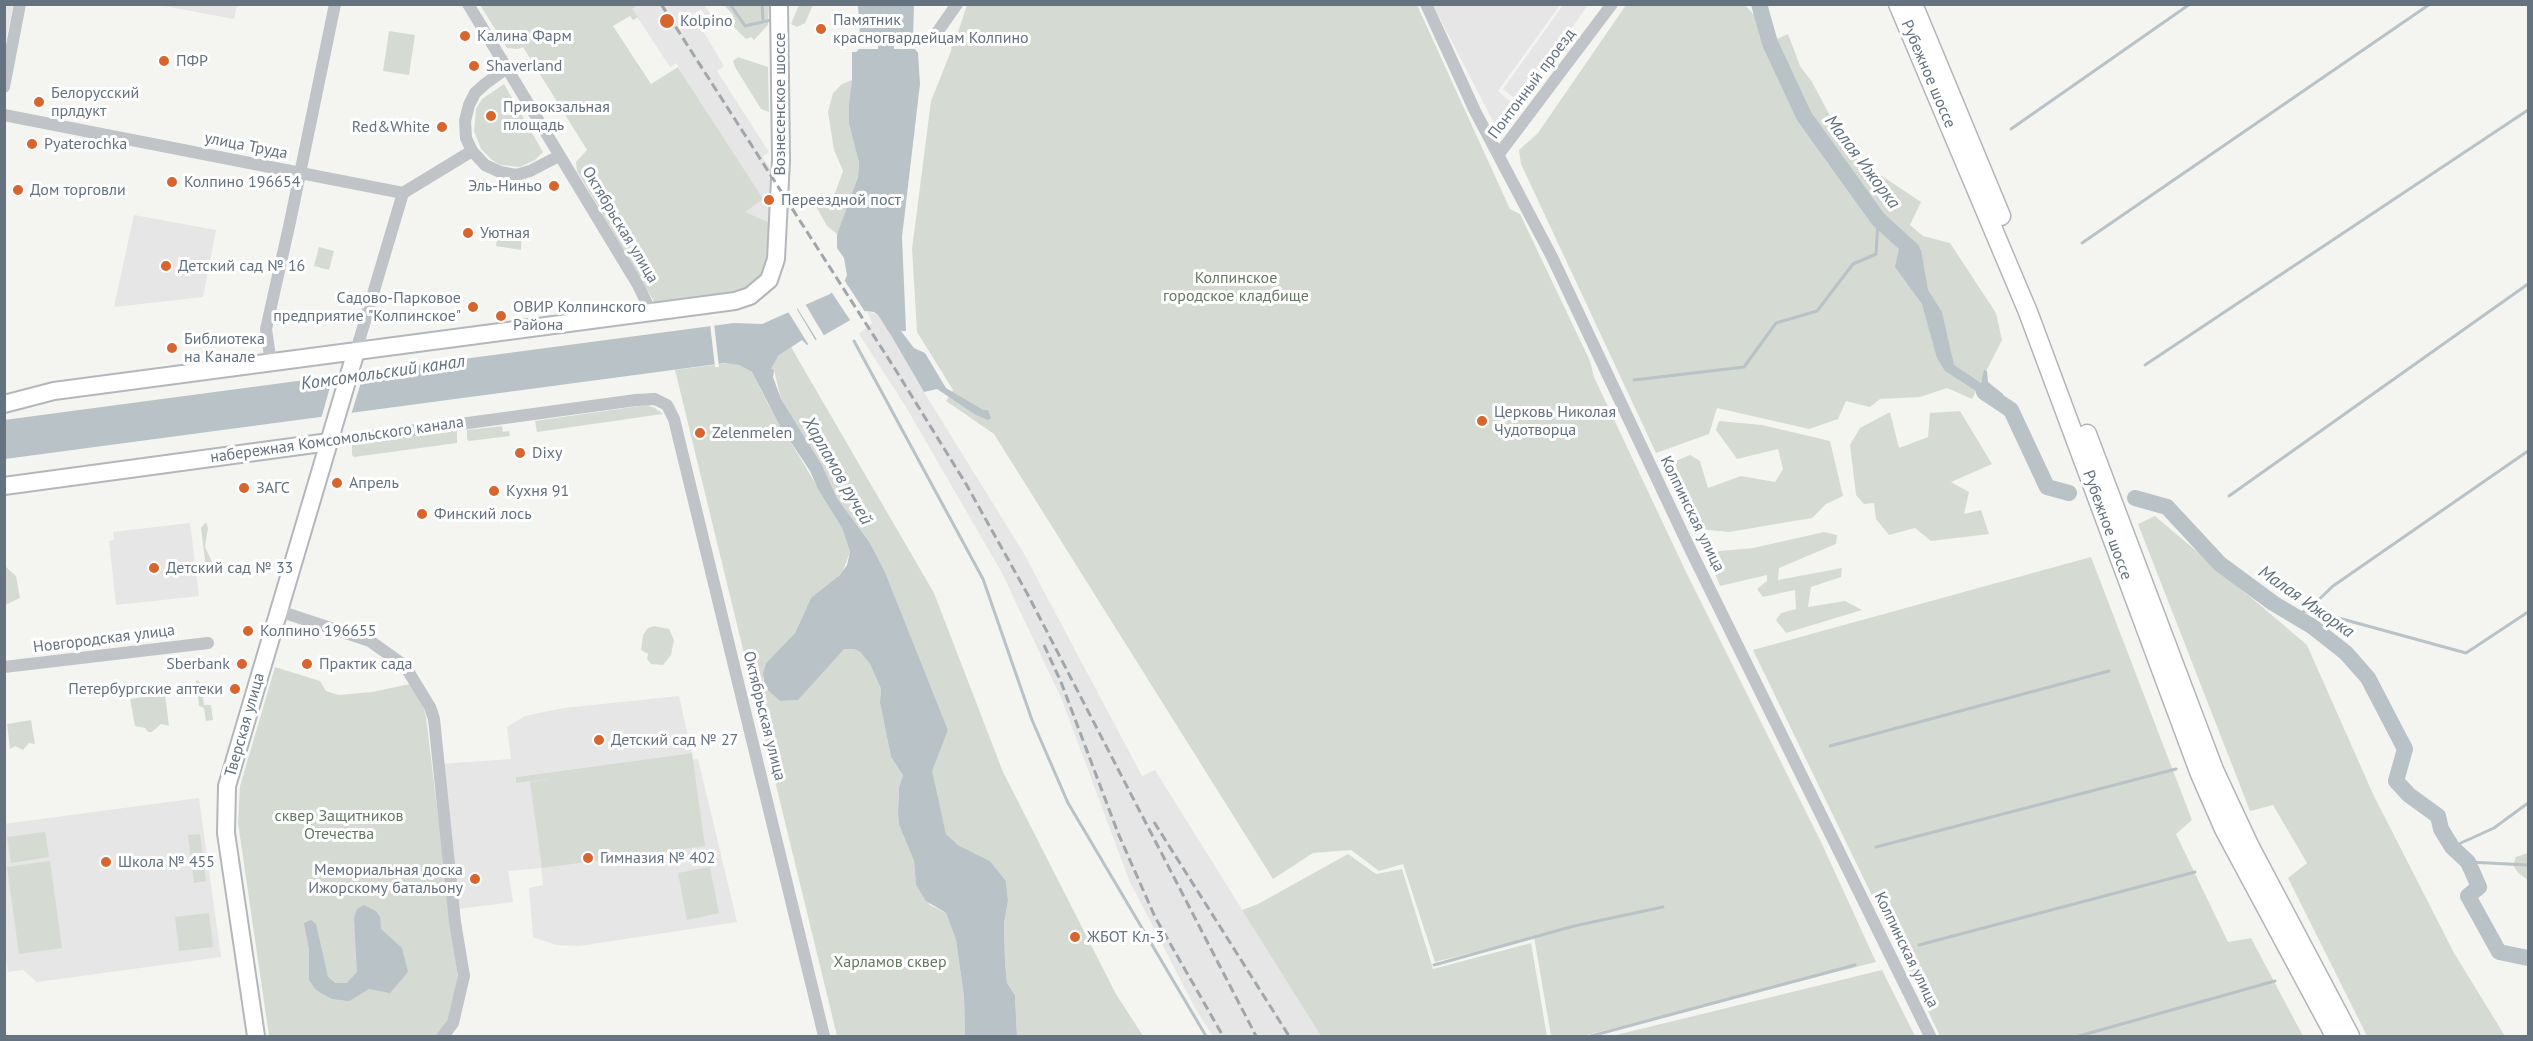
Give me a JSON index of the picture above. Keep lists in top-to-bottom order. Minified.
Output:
{"streets":{"main road":["Рубежное шоссе"],"street":["Понтонный проезд","Вознесенское шоссе","улица Труда","Октябрьская улица","набережная Комсомольского канала","Колпинская улица","Новгородская улица","Тверская улица"]},"crossings":[["Понтонный проезд","Колпинская улица"],["Вознесенское шоссе","Октябрьская улица"],["Октябрьская улица","набережная Комсомольского канала"],["набережная Комсомольского канала","Тверская улица"]],"water":["Малая Ижорка","Комсомольский канал","Харламов ручей"],"parks":["Колпинское городское кладбище","сквер Защитников Отечества","Харламов сквер"],"places":["Kolpino","Памятник красногвардейцам Колпино","Калина Фарм","ПФР","Shaverland","Белорусский прлдукт","Привокзальная площадь","Red&White","Pyaterochka","Колпино 196654","Эль-Ниньо","Дом торговли","Переездной пост","Уютная","Детский сад № 16","Садово-Парковое предприятие \"Колпинское\"","ОВИР Колпинского Района","Библиотека на Канале","Церковь Николая Чудотворца","Zelenmelen","Dixy","Апрель","ЗАГС","Кухня 91","Финский лось","Детский сад № 33","Колпино 196655","Sberbank","Практик сада","Петербургские аптеки","Детский сад № 27","Гимназия № 402","Школа № 455","Мемориальная доска Ижорскому батальону","ЖБОТ Кл-3"]}
